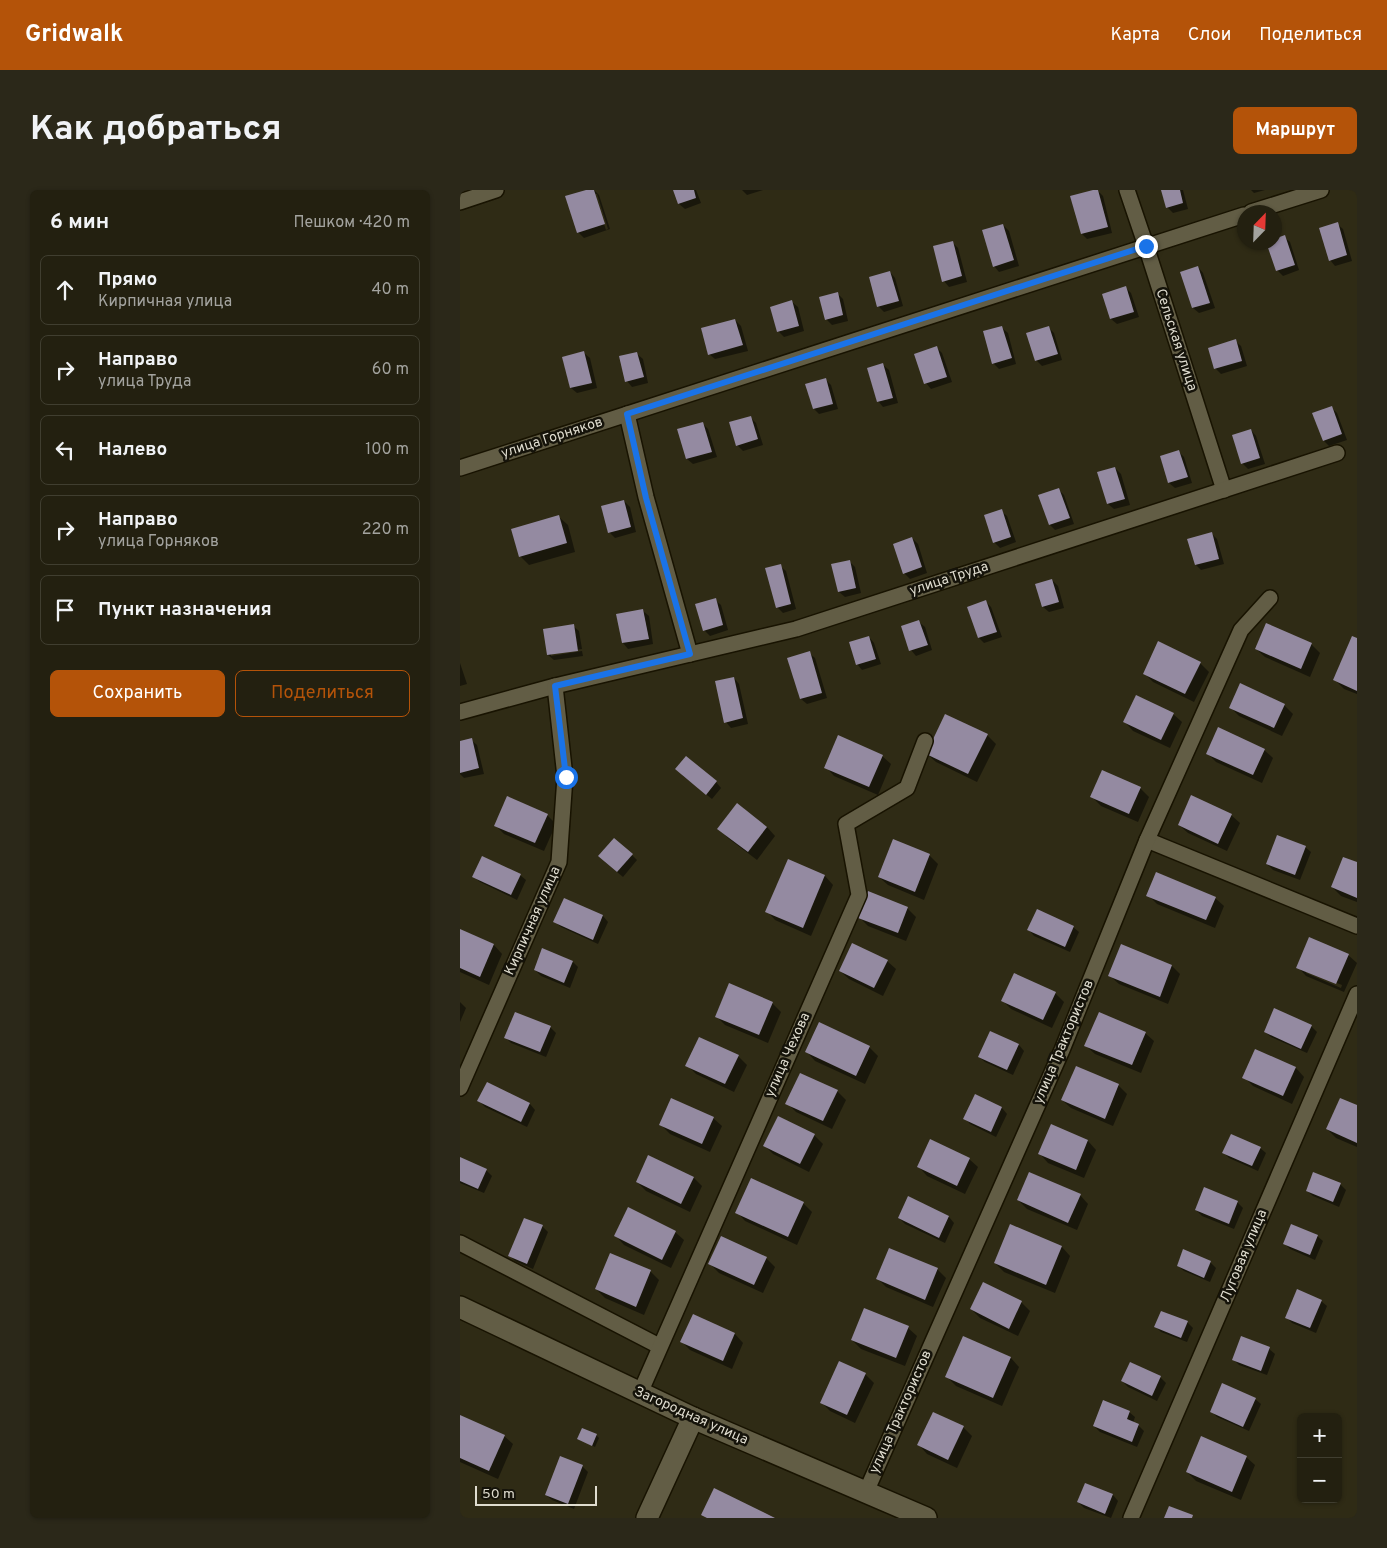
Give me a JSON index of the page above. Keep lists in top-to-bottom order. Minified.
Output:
{"streets":{"main road":["Загородная улица"],"street":["Сельская улица","улица Горняков","улица Труда","Кирпичная улица","улица Трактористов","улица Чехова","Луговая улица"]},"crossings":[["Сельская улица","улица Горняков"],["Сельская улица","улица Труда"],["улица Труда","Кирпичная улица"],["улица Трактористов","Загородная улица"],["улица Чехова","Загородная улица"]],"scale_bar":"50 m","north":"top right","page":{"header":"Gridwalk","nav":["Карта","Слои","Поделиться"],"buttons":["Маршрут",["Сохранить","Поделиться"]],"title":"Как добраться","heading":["6 мин","Пешком · 420 m"],"list":[["Прямо","Кирпичная улица","40 m"],["Направо","улица Труда","60 m"],["Налево","100 m"],["Направо","улица Горняков","220 m"],"Пункт назначения"],"map_buttons":["+","−"],"scale":"50 m"}}
